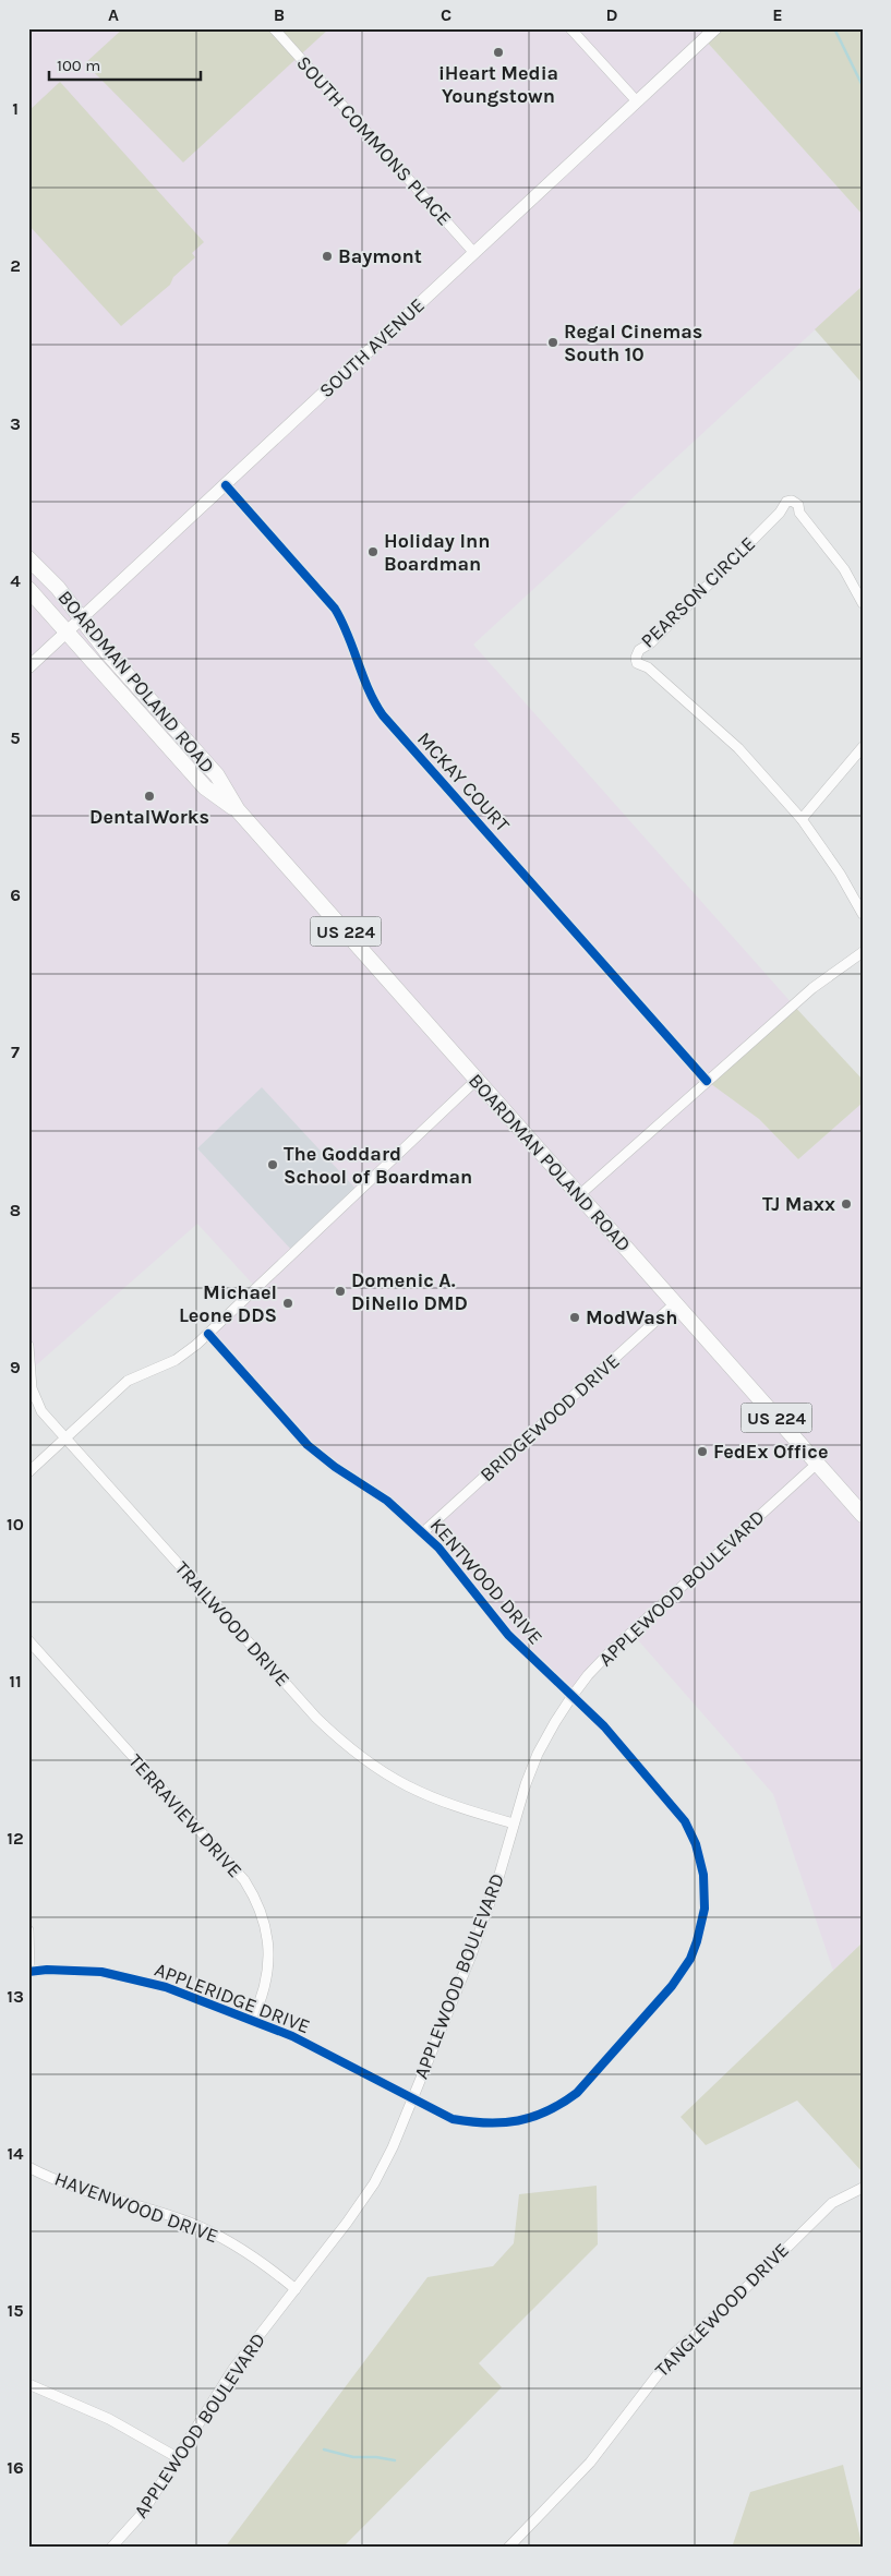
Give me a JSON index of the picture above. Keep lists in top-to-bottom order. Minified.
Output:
{"streets":{"main road":["SOUTH AVENUE","BOARDMAN POLAND ROAD","US 224"],"street":["SOUTH COMMONS PLACE","PEARSON CIRCLE","MCKAY COURT","BRIDGEWOOD DRIVE","KENTWOOD DRIVE","APPLEWOOD BOULEVARD","TRAILWOOD DRIVE","TERRAVIEW DRIVE","APPLERIDGE DRIVE","HAVENWOOD DRIVE","TANGLEWOOD DRIVE"]},"crossings":[["SOUTH COMMONS PLACE","SOUTH AVENUE"],["SOUTH AVENUE","BOARDMAN POLAND ROAD"],["SOUTH AVENUE","MCKAY COURT"],["BOARDMAN POLAND ROAD","BRIDGEWOOD DRIVE"],["BOARDMAN POLAND ROAD","APPLEWOOD BOULEVARD"],["BRIDGEWOOD DRIVE","KENTWOOD DRIVE"],["KENTWOOD DRIVE","APPLEWOOD BOULEVARD"],["KENTWOOD DRIVE","APPLERIDGE DRIVE"],["APPLEWOOD BOULEVARD","TRAILWOOD DRIVE"],["APPLEWOOD BOULEVARD","APPLERIDGE DRIVE"],["APPLEWOOD BOULEVARD","HAVENWOOD DRIVE"],["TERRAVIEW DRIVE","APPLERIDGE DRIVE"]],"places":["iHeart Media Youngstown","Baymont","Regal Cinemas South 10","Holiday Inn Boardman","DentalWorks","The Goddard School of Boardman","TJ Maxx","Domenic A. DiNello DMD","Michael Leone DDS","ModWash","FedEx Office"],"scale_bar":"100 m","grid":{"columns":["A","B","C","D","E"],"rows":["1","2","3","4","5","6","7","8","9","10","11","12","13","14","15","16"]}}
